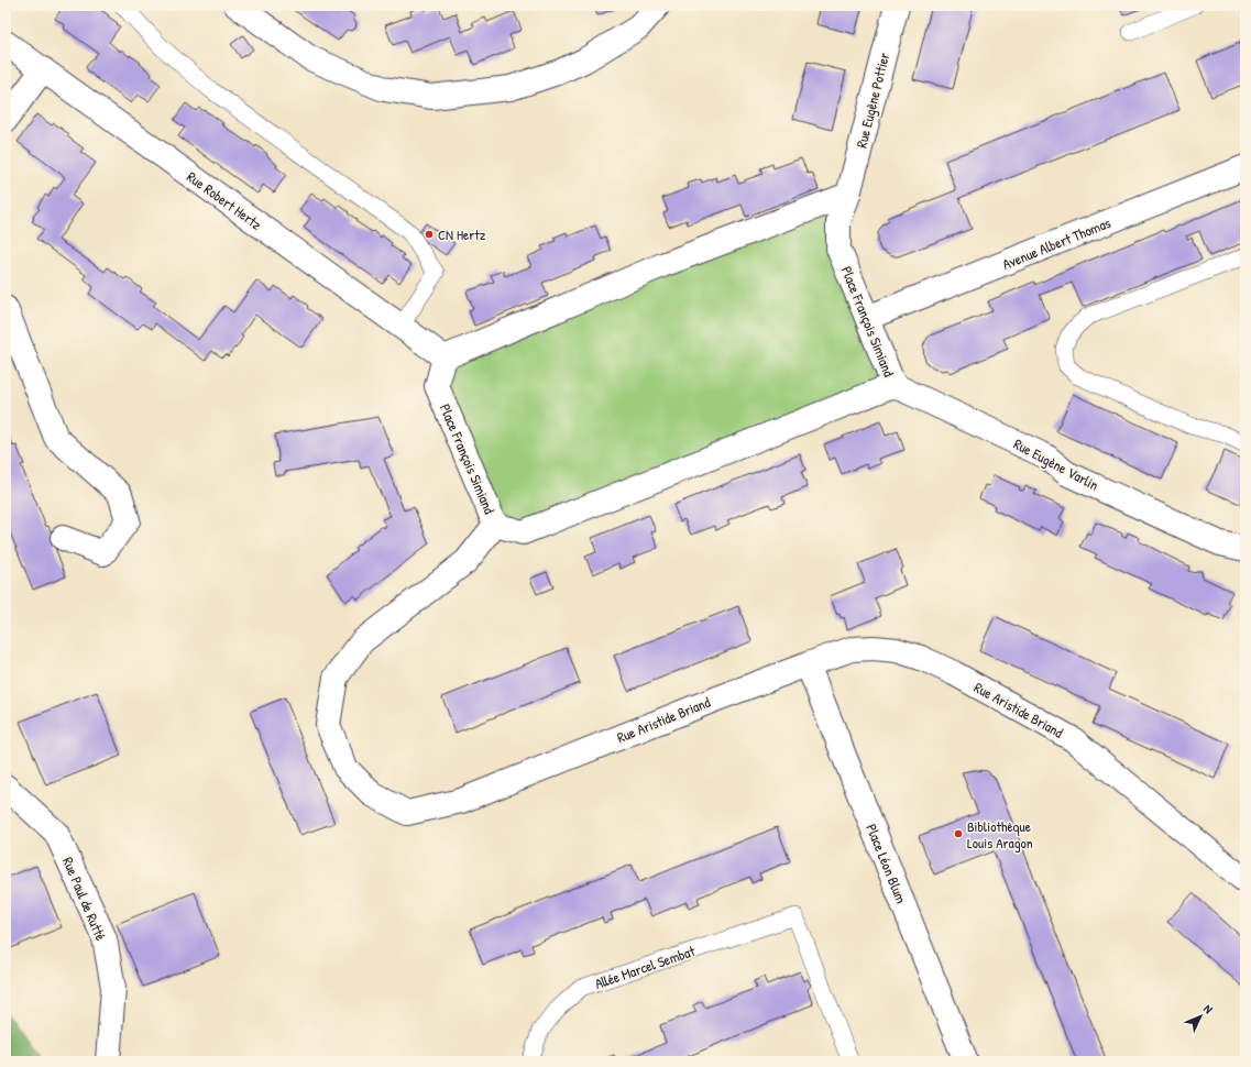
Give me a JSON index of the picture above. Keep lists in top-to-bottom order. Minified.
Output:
{"streets":{"street":["Rue Eugène Pottier","Rue Robert Hertz","Avenue Albert Thomas","Place François Simiand","Rue Eugène Varlin","Rue Aristide Briand","Place Léon Blum","Rue Paul de Rutté"],"lane":["Allée Marcel Sembat"]},"crossings":[["Rue Eugène Pottier","Place François Simiand"],["Rue Robert Hertz","Place François Simiand"],["Avenue Albert Thomas","Place François Simiand"],["Place François Simiand","Rue Eugène Varlin"],["Place François Simiand","Rue Aristide Briand"],["Rue Aristide Briand","Place Léon Blum"]],"places":["CN Hertz","Bibliothèque Louis Aragon"],"north":"top right"}
